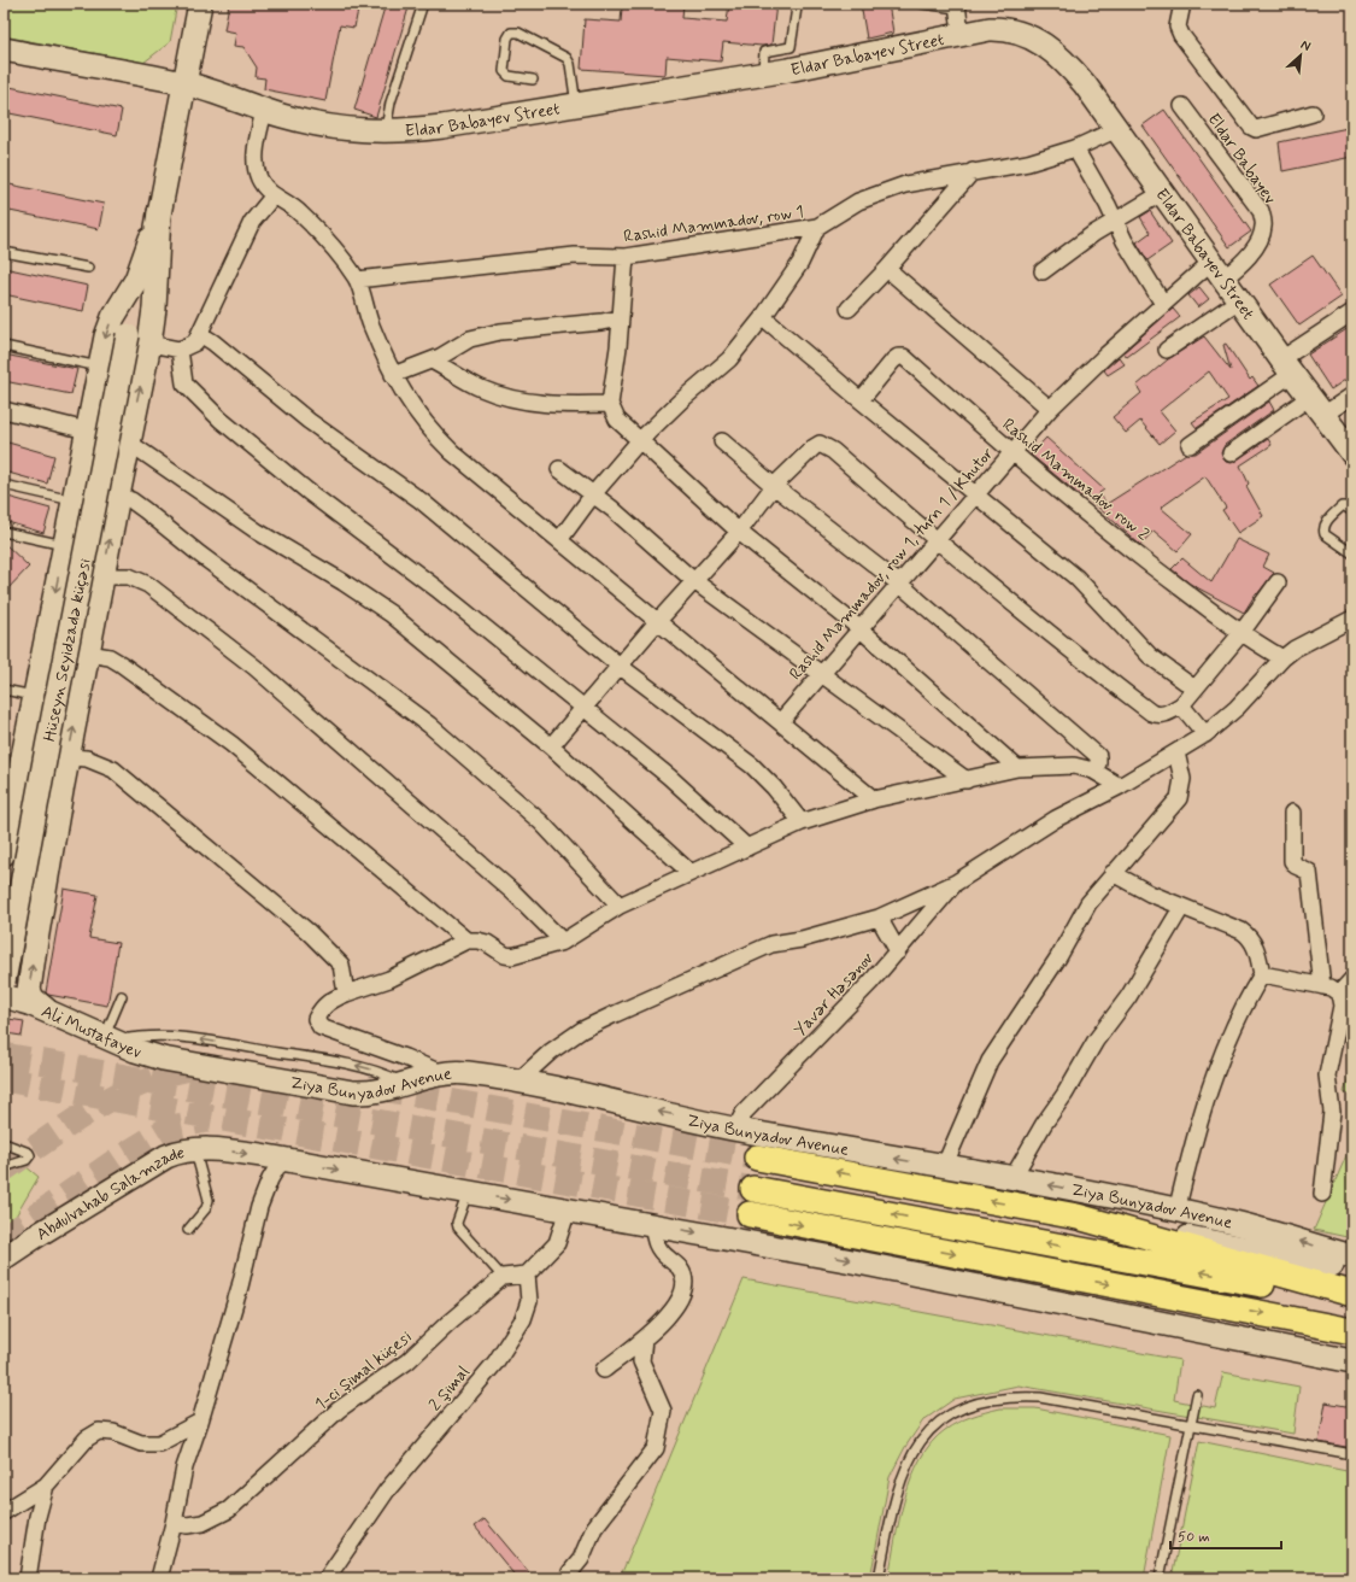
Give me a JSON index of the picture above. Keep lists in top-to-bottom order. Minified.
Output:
{"streets":{"main road":["Ziya Bunyadov Avenue"],"street":["Eldar Babayev Street","Eldar Babayev","Rashid Mammadov, row 1","Rashid Mammadov, row 2","Rashid Mammadov, row 1, turn 1 / Khutor","Hüseyn Seyidzadə küçəsi","Yavər Həsənov","Ali Mustafayev","Abdulvahab Salamzade","1-ci Şimal küçesi","2 Şimal"]},"crossings":[["Eldar Babayev Street","Eldar Babayev"],["Eldar Babayev Street","Rashid Mammadov, row 1"],["Eldar Babayev Street","Rashid Mammadov, row 1, turn 1 / Khutor"],["Eldar Babayev","Rashid Mammadov, row 1, turn 1 / Khutor"],["Rashid Mammadov, row 2","Rashid Mammadov, row 1, turn 1 / Khutor"],["Yavər Həsənov","Ziya Bunyadov Avenue"],["Ali Mustafayev","Ziya Bunyadov Avenue"]],"scale_bar":"50 m","north":"top right"}
